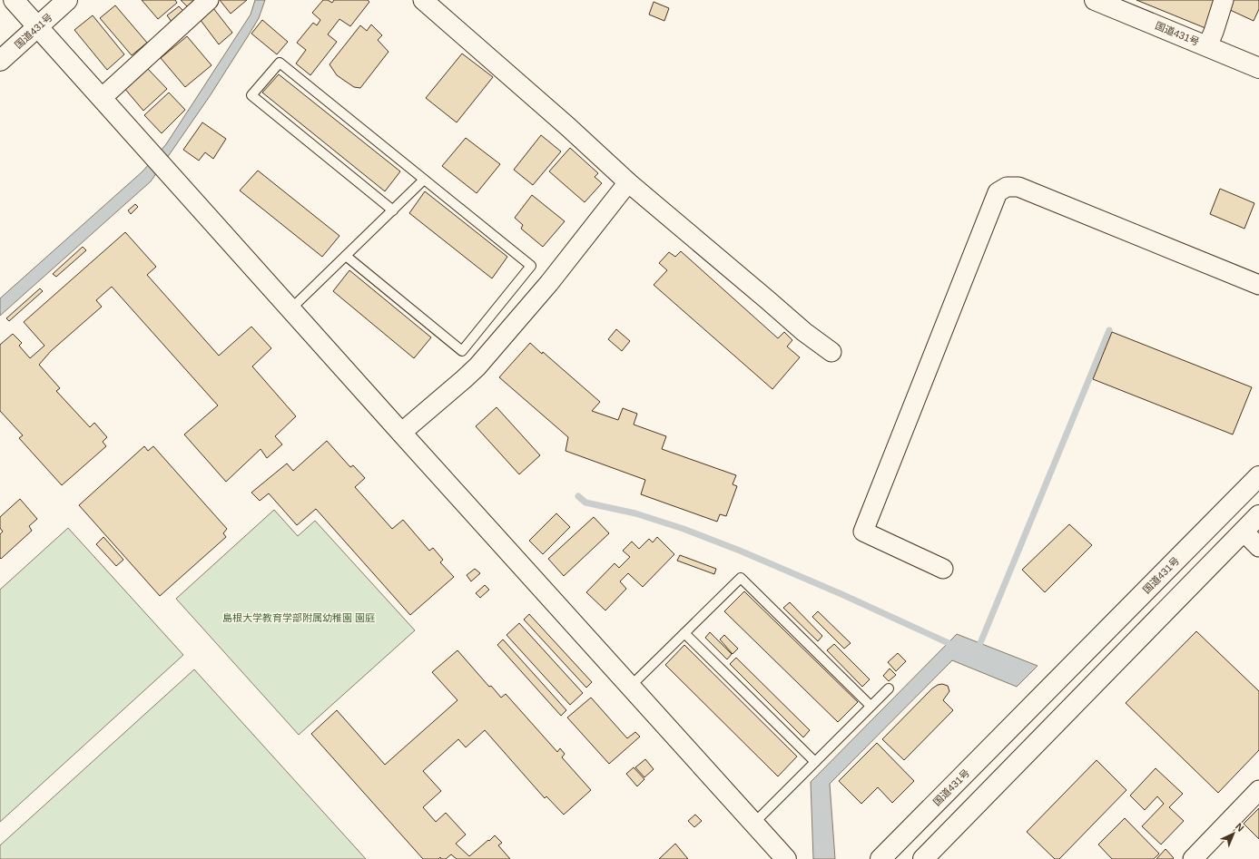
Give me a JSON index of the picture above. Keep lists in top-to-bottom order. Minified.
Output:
{"streets":{"main road":["国道431号"]},"parks":["島根大学教育学部附属幼稚園 園庭"],"north":"top right"}
